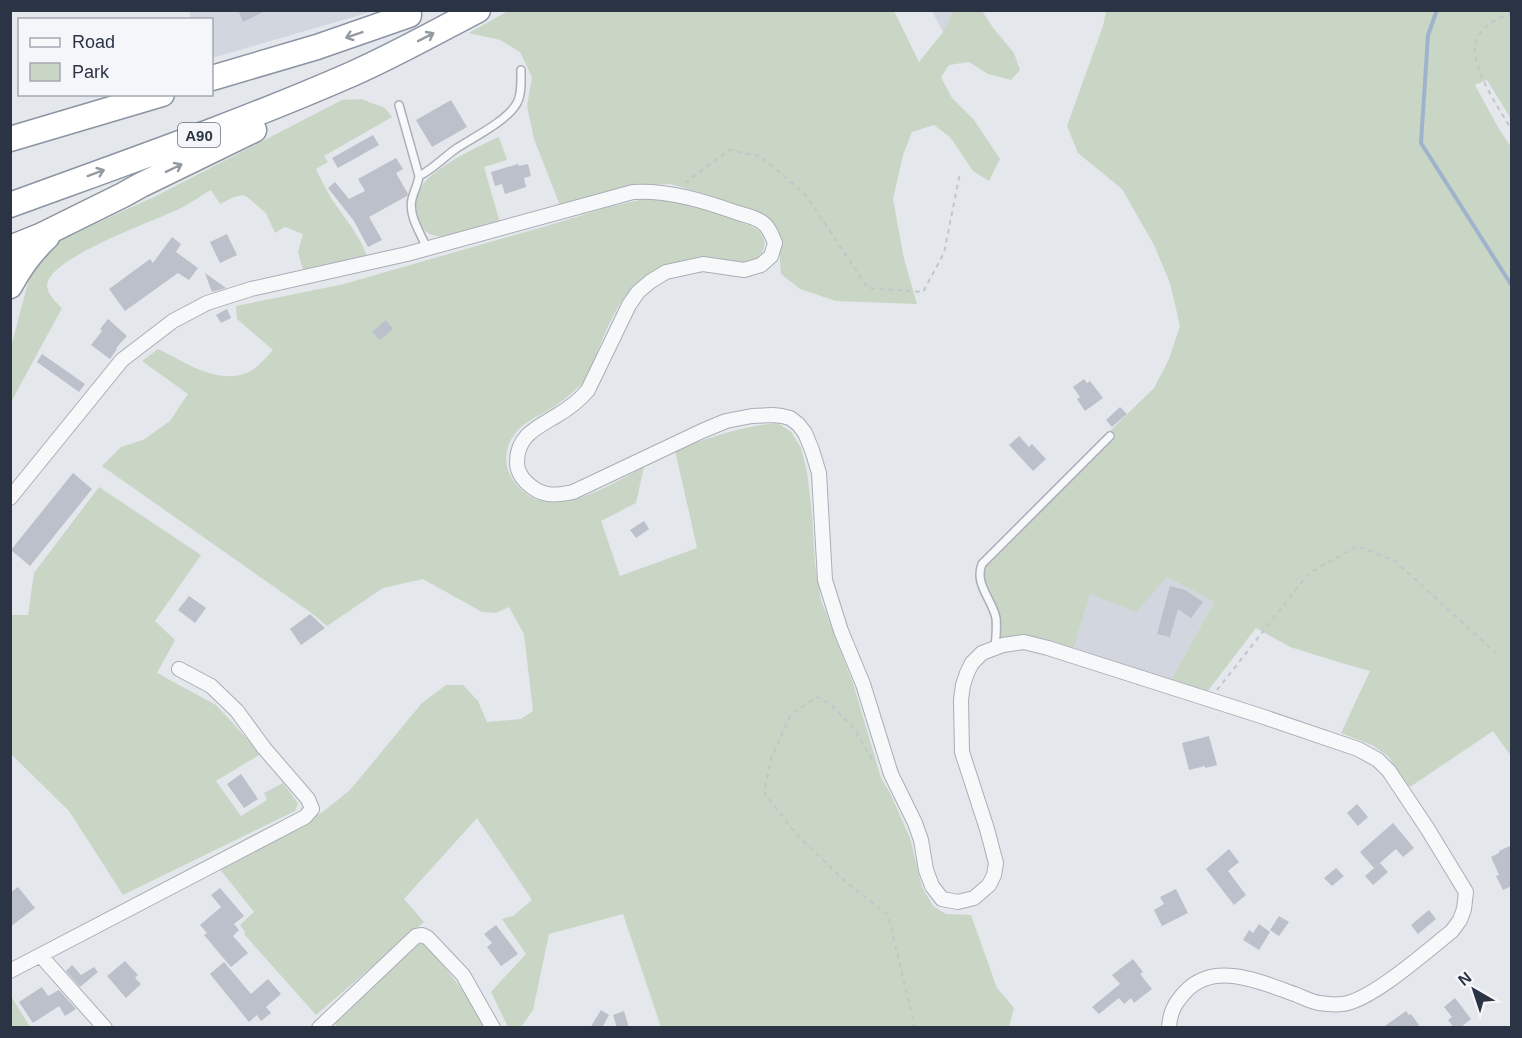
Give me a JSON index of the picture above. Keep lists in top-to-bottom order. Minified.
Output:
{"streets":{"highway":["Α90"]},"legend":["Road","Park"],"north":"top left"}
